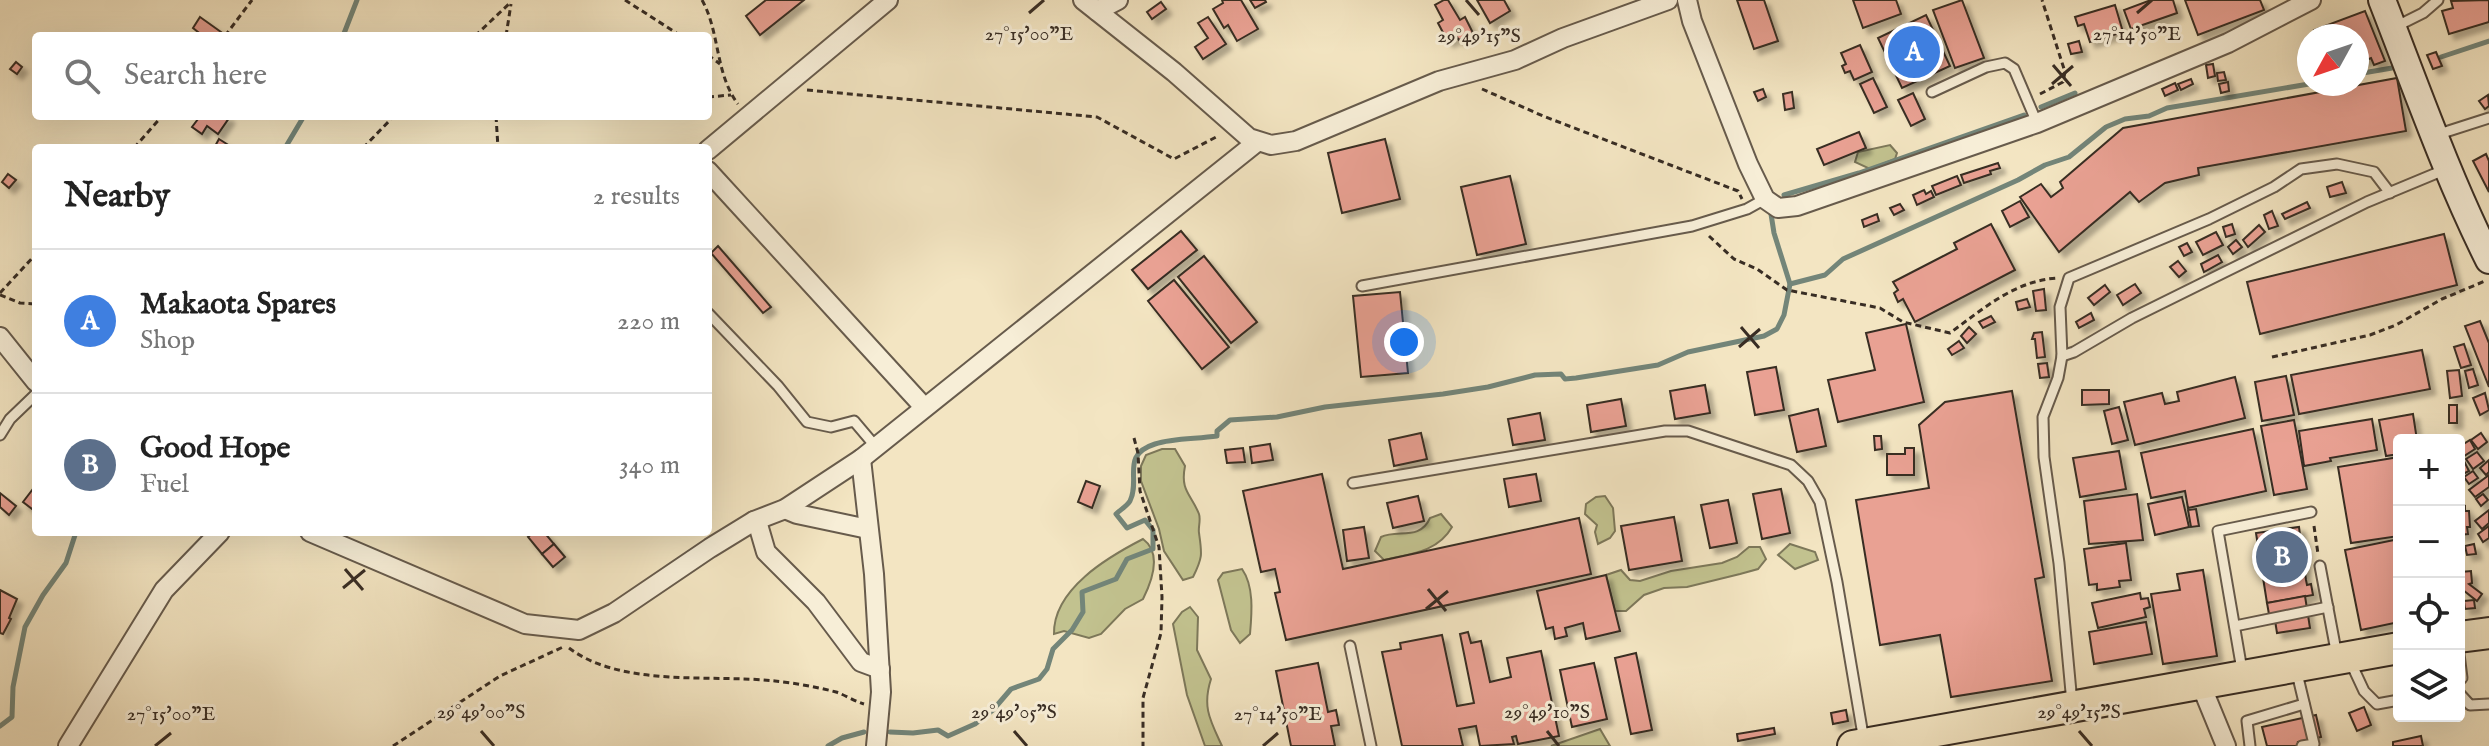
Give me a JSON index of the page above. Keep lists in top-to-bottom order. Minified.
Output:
{"north":"bottom left","page":{"pins":["A","B"],"search":"Search here","heading":["Nearby","2 results"],"list":[{"mark":"A","name":"Makaota Spares","note":"Shop","value":"220 m"},{"mark":"B","name":"Good Hope","note":"Fuel","value":"340 m"}],"map_buttons":["+","−"]},"coordinates":["27°15'00\"E","27°14'50\"E","29°49'15\"S","29°49'00\"S","29°49'05\"S","29°49'10\"S"]}
